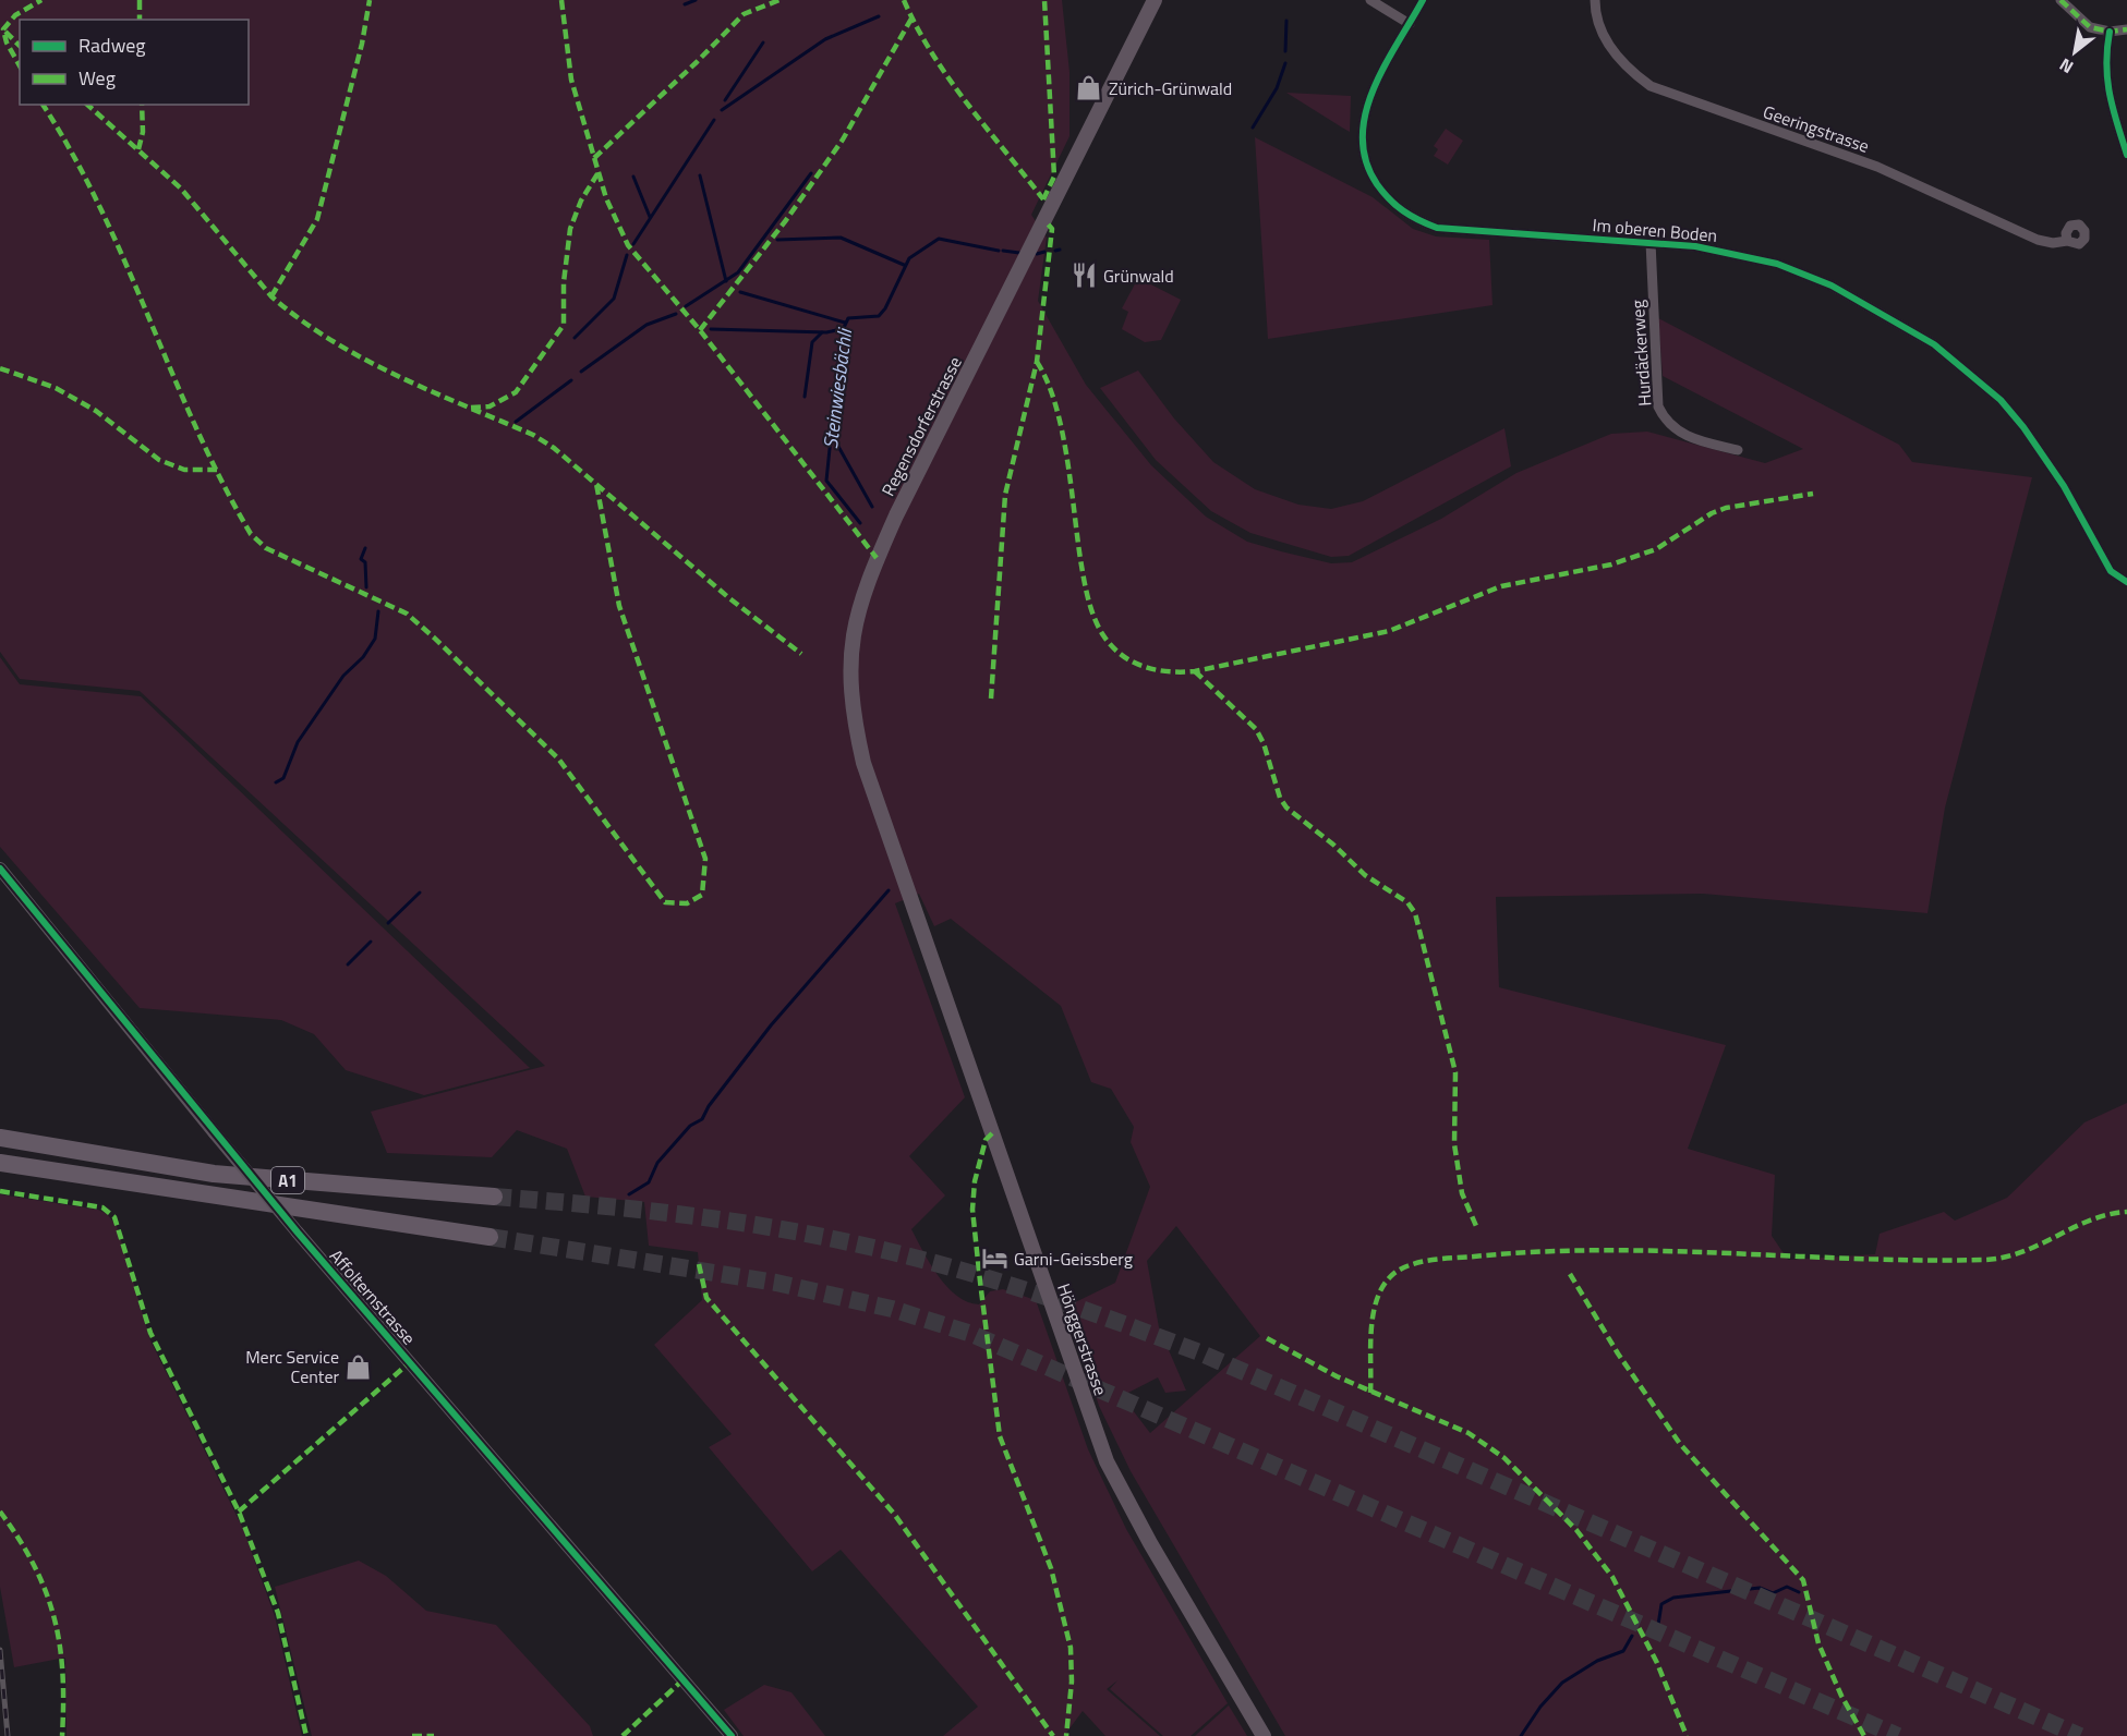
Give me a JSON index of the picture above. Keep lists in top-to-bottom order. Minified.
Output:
{"streets":{"highway":["A1"],"main road":["Regensdorferstrasse","Hönggerstrasse"],"street":["Geeringstrasse","Im oberen Boden","Hurdäckerweg","Affolternstrasse"]},"crossings":[["Im oberen Boden","Hurdäckerweg"],["Regensdorferstrasse","Hönggerstrasse"]],"water":["Steinwiesbächli"],"places":{"shop":["Zürich-Grünwald","Merc Service Center"],"restaurant":["Grünwald"],"hotel":["Garni-Geissberg"]},"legend":["Radweg","Weg"],"north":"bottom left"}
